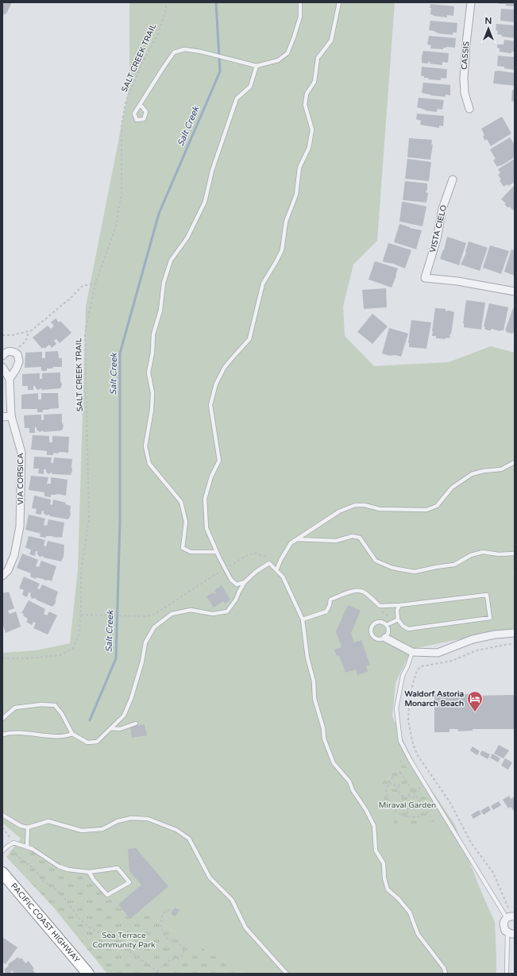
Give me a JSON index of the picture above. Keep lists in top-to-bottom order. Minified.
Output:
{"streets":{"highway":["PACIFIC COAST HIGHWAY"],"street":["CASSIS","VISTA CIELO","VIA CORSICA"],"path":["SALT CREEK TRAIL"]},"water":["Salt Creek"],"parks":["Miraval Garden","Sea Terrace Community Park"],"places":{"hotel":["Waldorf Astoria Monarch Beach"]},"north":"top"}
